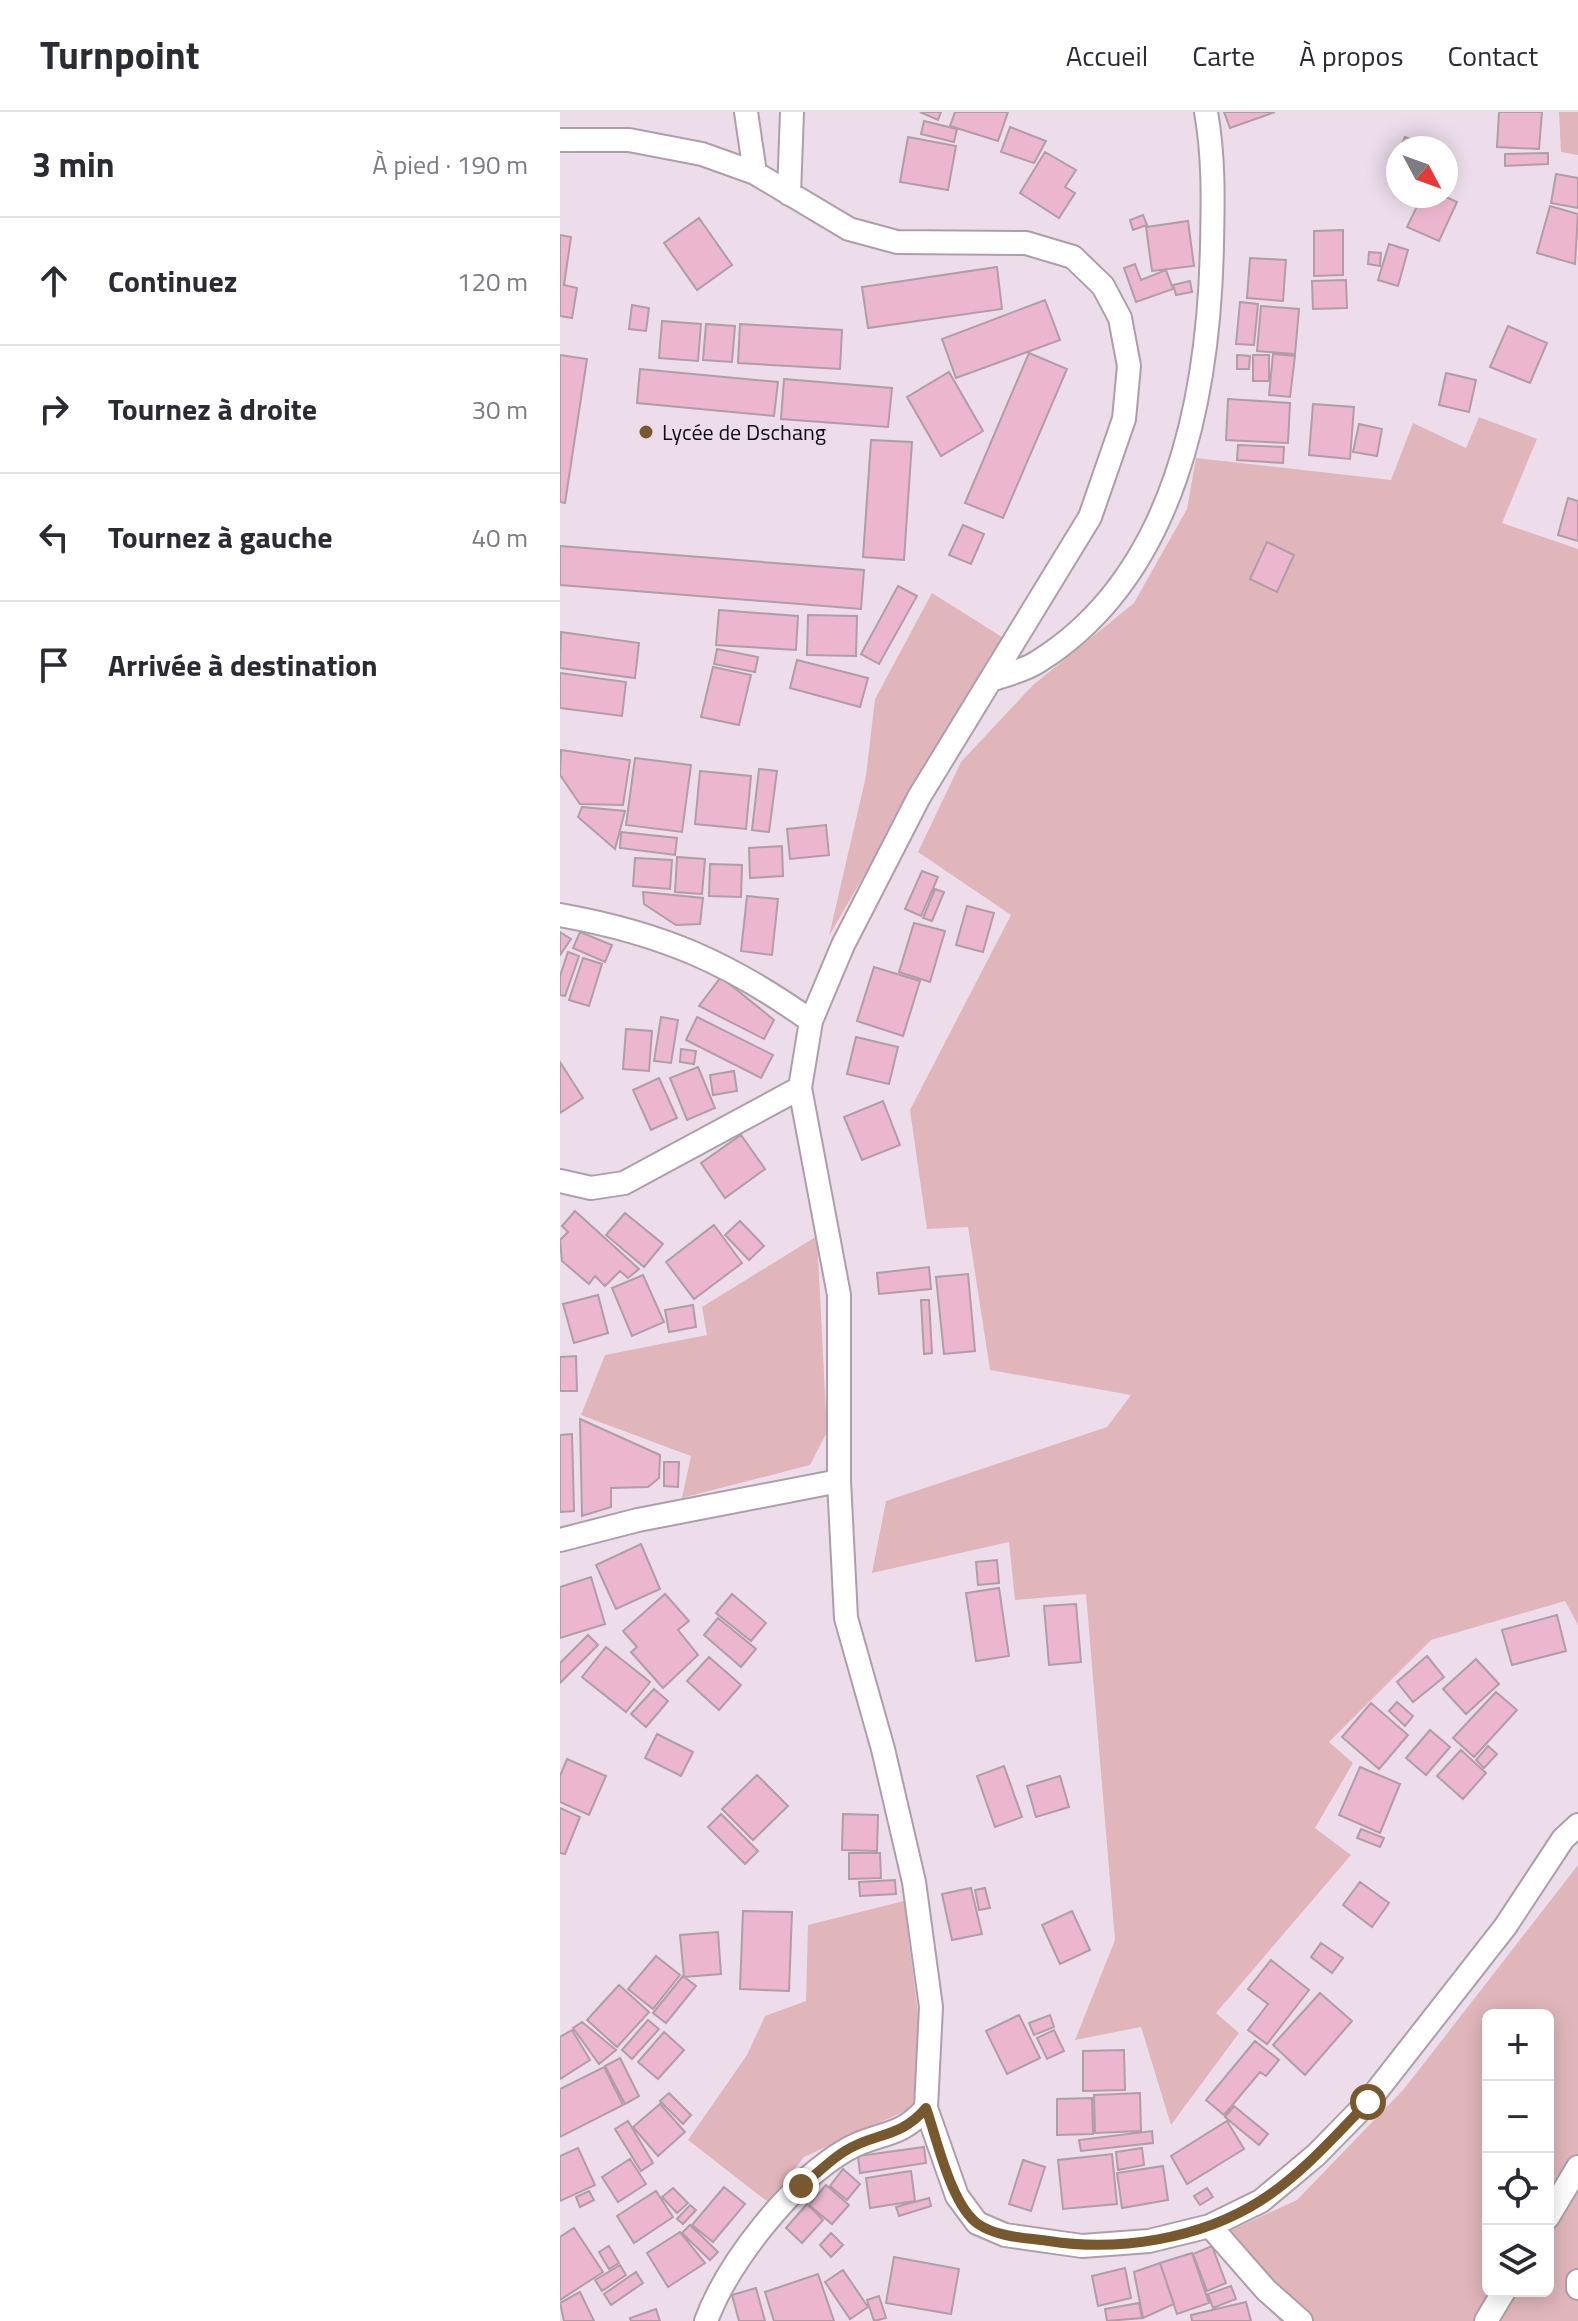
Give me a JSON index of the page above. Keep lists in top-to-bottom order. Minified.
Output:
{"places":["Lycée de Dschang"],"north":"bottom right","page":{"header":"Turnpoint","nav":["Accueil","Carte","À propos","Contact"],"heading":["3 min","À pied · 190 m"],"list":[["Continuez","120 m"],["Tournez à droite","30 m"],["Tournez à gauche","40 m"],"Arrivée à destination"],"map_buttons":["+","−"]}}
